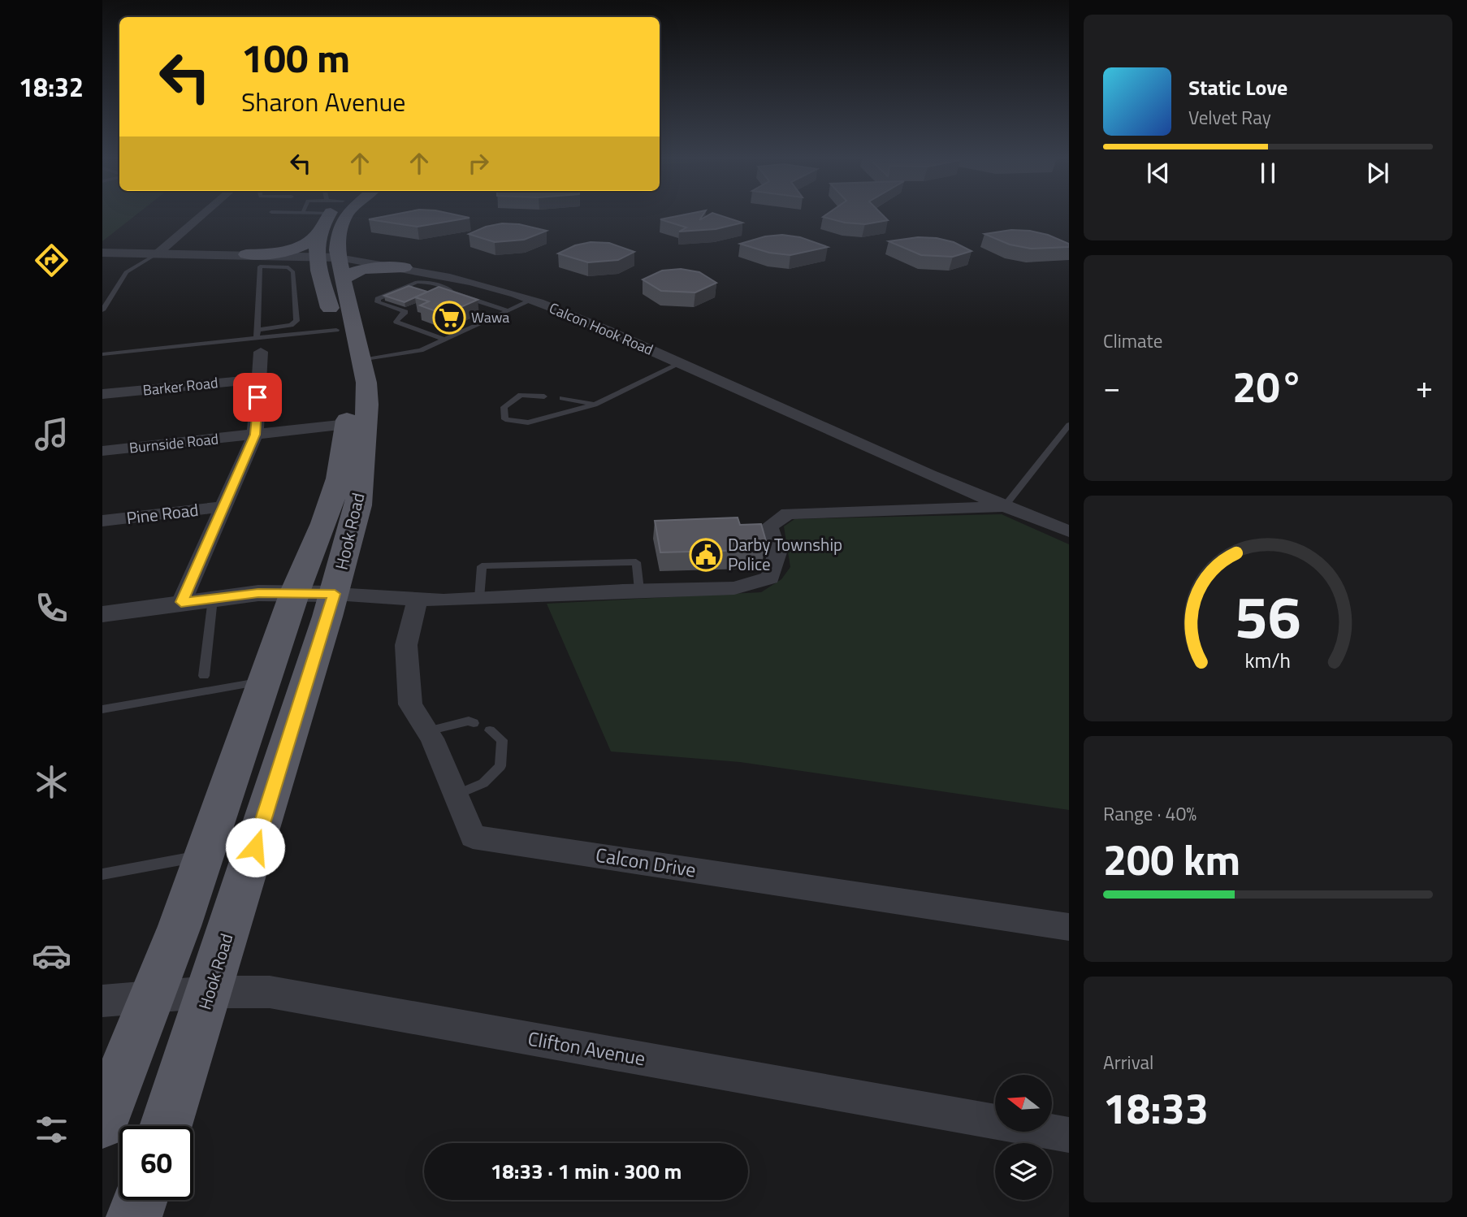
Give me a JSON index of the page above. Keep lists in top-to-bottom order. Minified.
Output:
{"streets":{"main road":["Hook Road"],"street":["Calcon Hook Road","Barker Road","Burnside Road","Pine Road","Calcon Drive","Clifton Avenue"]},"crossings":[["Burnside Road","Hook Road"],["Hook Road","Clifton Avenue"]],"places":{"supermarket":["Wawa"],"public building":["Darby Township Police"]},"north":"left","page":{"tabs":"18:32","turn":["100 m","Sharon Avenue"],"song":["Static Love","Velvet Ray"],"tile":["Climate",["Range · 40%","200 km"],["Arrival","18:33"]],"heat":["−","20°","+"],"limit":"60","trip":"18:33 · 1 min · 300 m","gauge":["56","km/h"]}}
